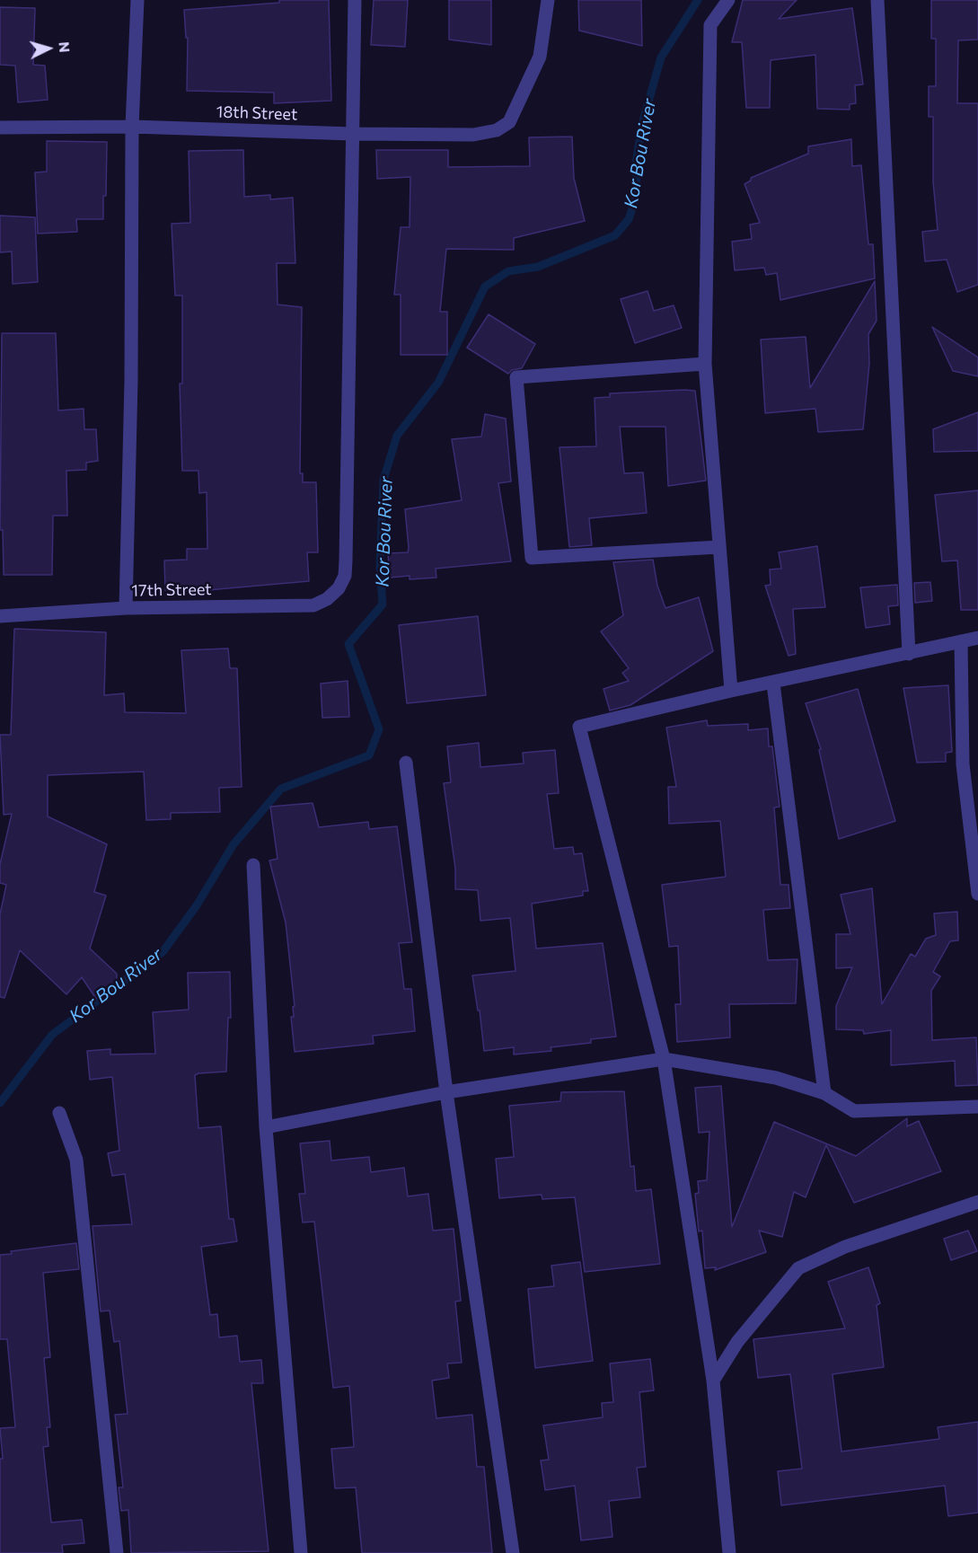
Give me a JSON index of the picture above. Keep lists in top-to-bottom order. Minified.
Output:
{"streets":{"street":["18th Street","17th Street"]},"crossings":[["18th Street","17th Street"]],"water":["Kor Bou River"],"north":"right"}
